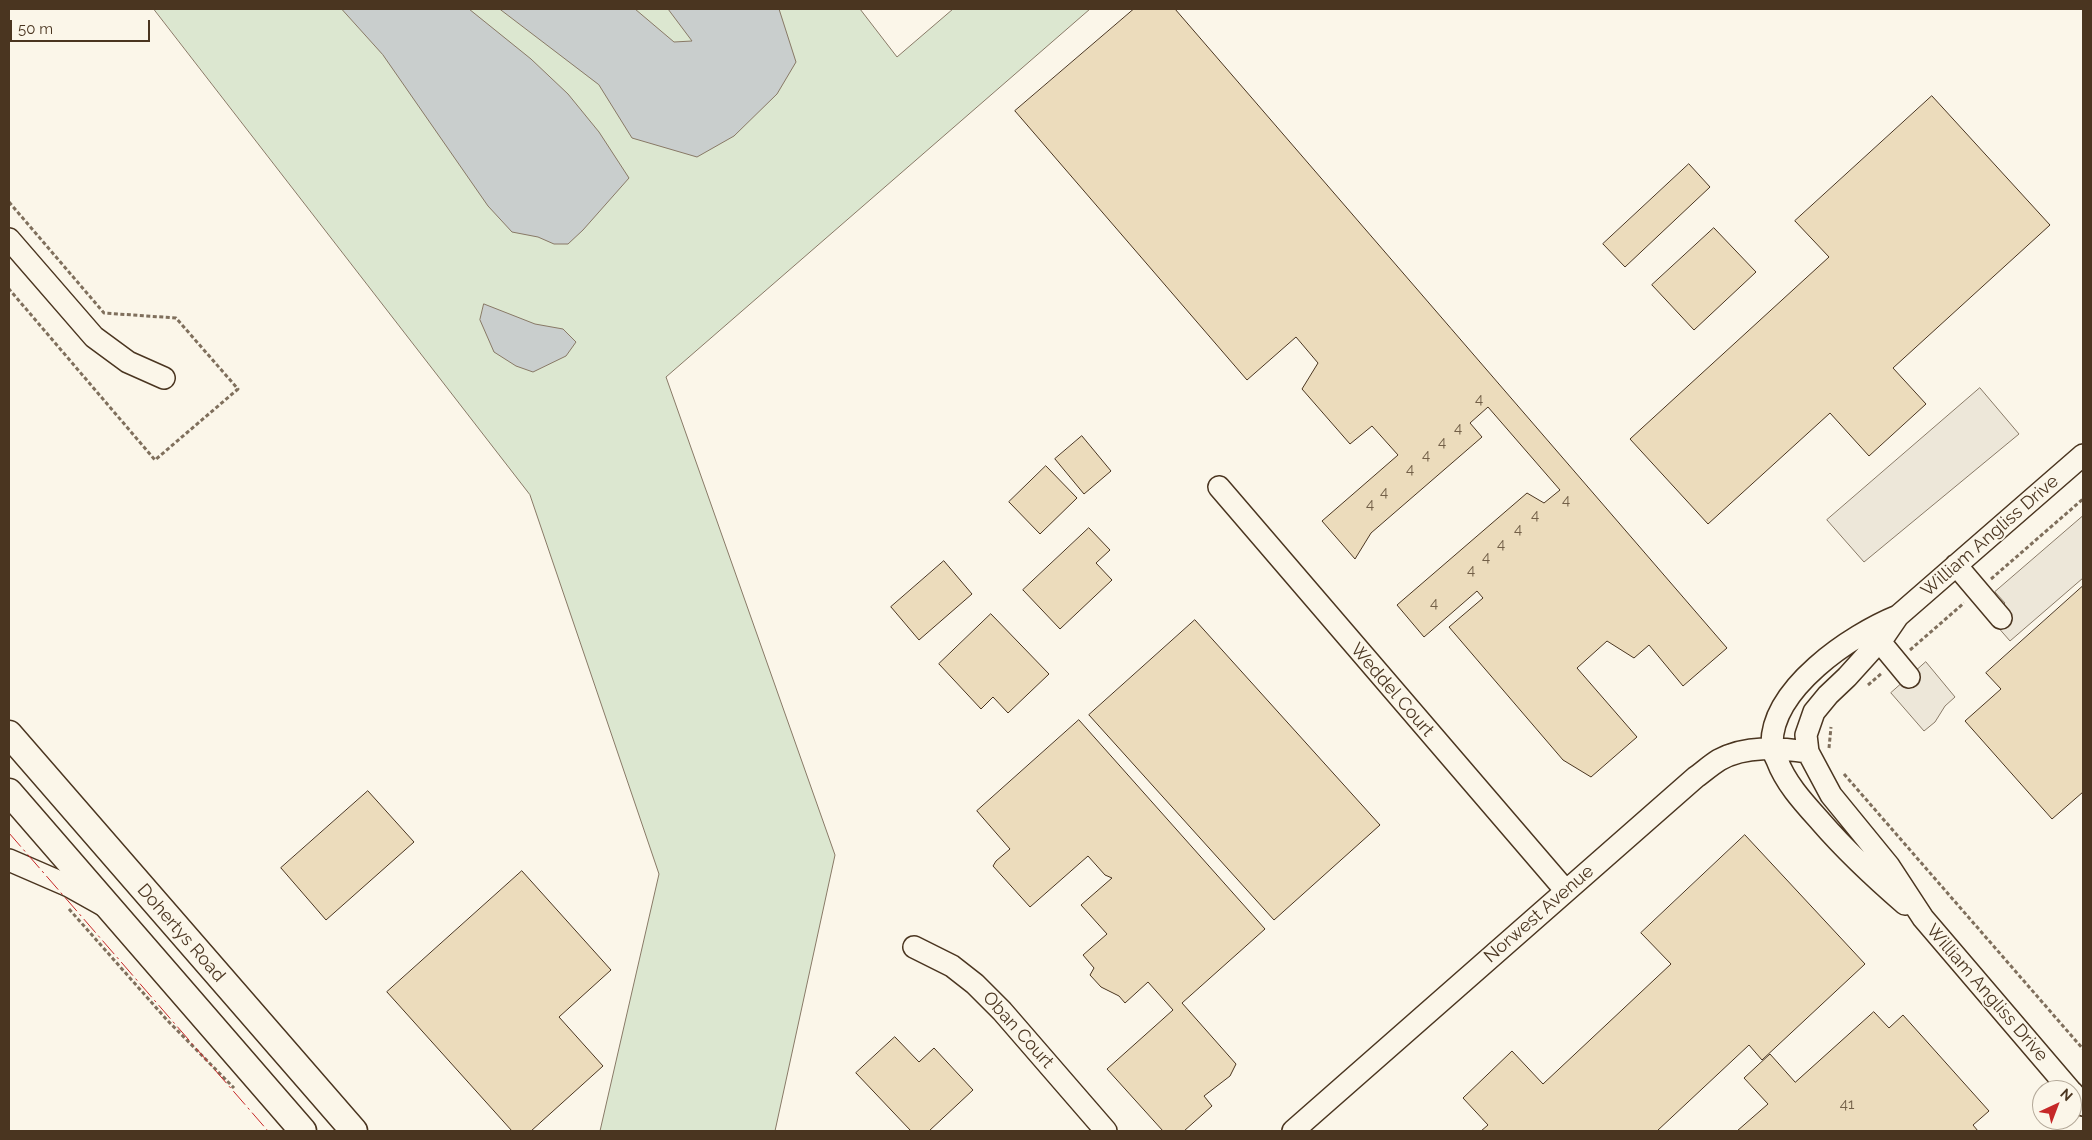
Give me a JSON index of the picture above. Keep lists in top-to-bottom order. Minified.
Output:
{"streets":{"main road":["Dohertys Road"],"street":["William Angliss Drive","Weddel Court","Norwest Avenue","Oban Court"]},"crossings":[["William Angliss Drive","Norwest Avenue"],["Weddel Court","Norwest Avenue"]],"house_numbers":["4","4","4","4","4","4","4","4","4","4","4","4","4","4","41"],"scale_bar":"50 m","north":"top right"}
